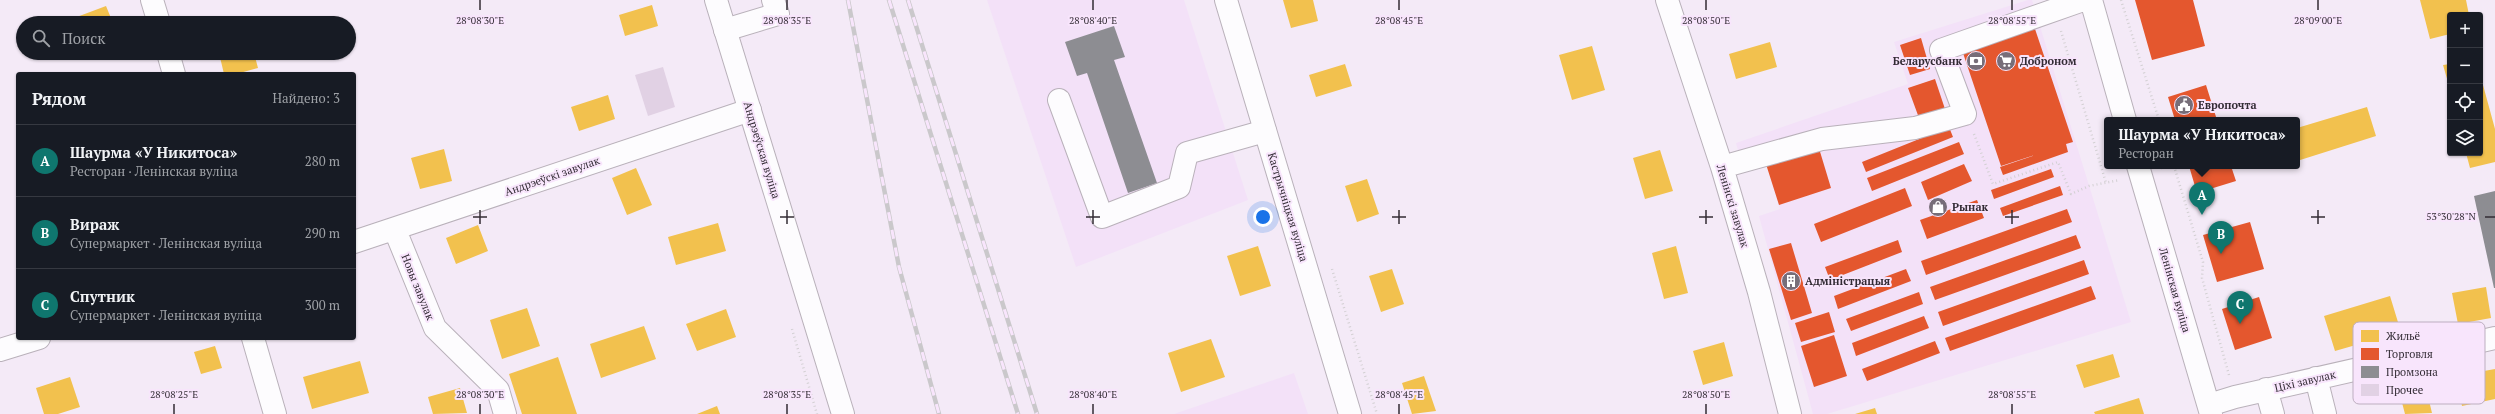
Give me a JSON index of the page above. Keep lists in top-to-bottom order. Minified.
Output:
{"streets":{"street":["Андрэеўская вуліца","Андрэеўскі завулак","Ленінскі завулак","Кастрычніцкая вуліца","Новы завулак","Ленінская вуліца","Ціхі завулак"]},"crossings":[["Андрэеўская вуліца","Андрэеўскі завулак"],["Андрэеўскі завулак","Новы завулак"],["Ленінская вуліца","Ціхі завулак"]],"places":{"bank":["Беларусбанк"],"supermarket":["Доброном"],"public building":["Европочта"],"shop":["Рынак"],"building":["Адміністрацыя"]},"legend":["Жильё","Торговля","Промзона","Прочее"],"page":{"map_buttons":["+","−"],"search":"Поиск","heading":["Рядом","Найдено: 3"],"popup":["Шаурма «У Никитоса»","Ресторан"],"list":[{"mark":"A","name":"Шаурма «У Никитоса»","note":"Ресторан · Ленінская вуліца","value":"280 m"},{"mark":"B","name":"Вираж","note":"Супермаркет · Ленінская вуліца","value":"290 m"},{"mark":"C","name":"Спутник","note":"Супермаркет · Ленінская вуліца","value":"300 m"}],"pins":["A","B","C"]},"coordinates":["28°08'30\"E","28°08'35\"E","28°08'40\"E","28°08'45\"E","28°08'50\"E","28°08'55\"E","28°09'00\"E","53°30'28\"N","28°08'25\"E"]}
